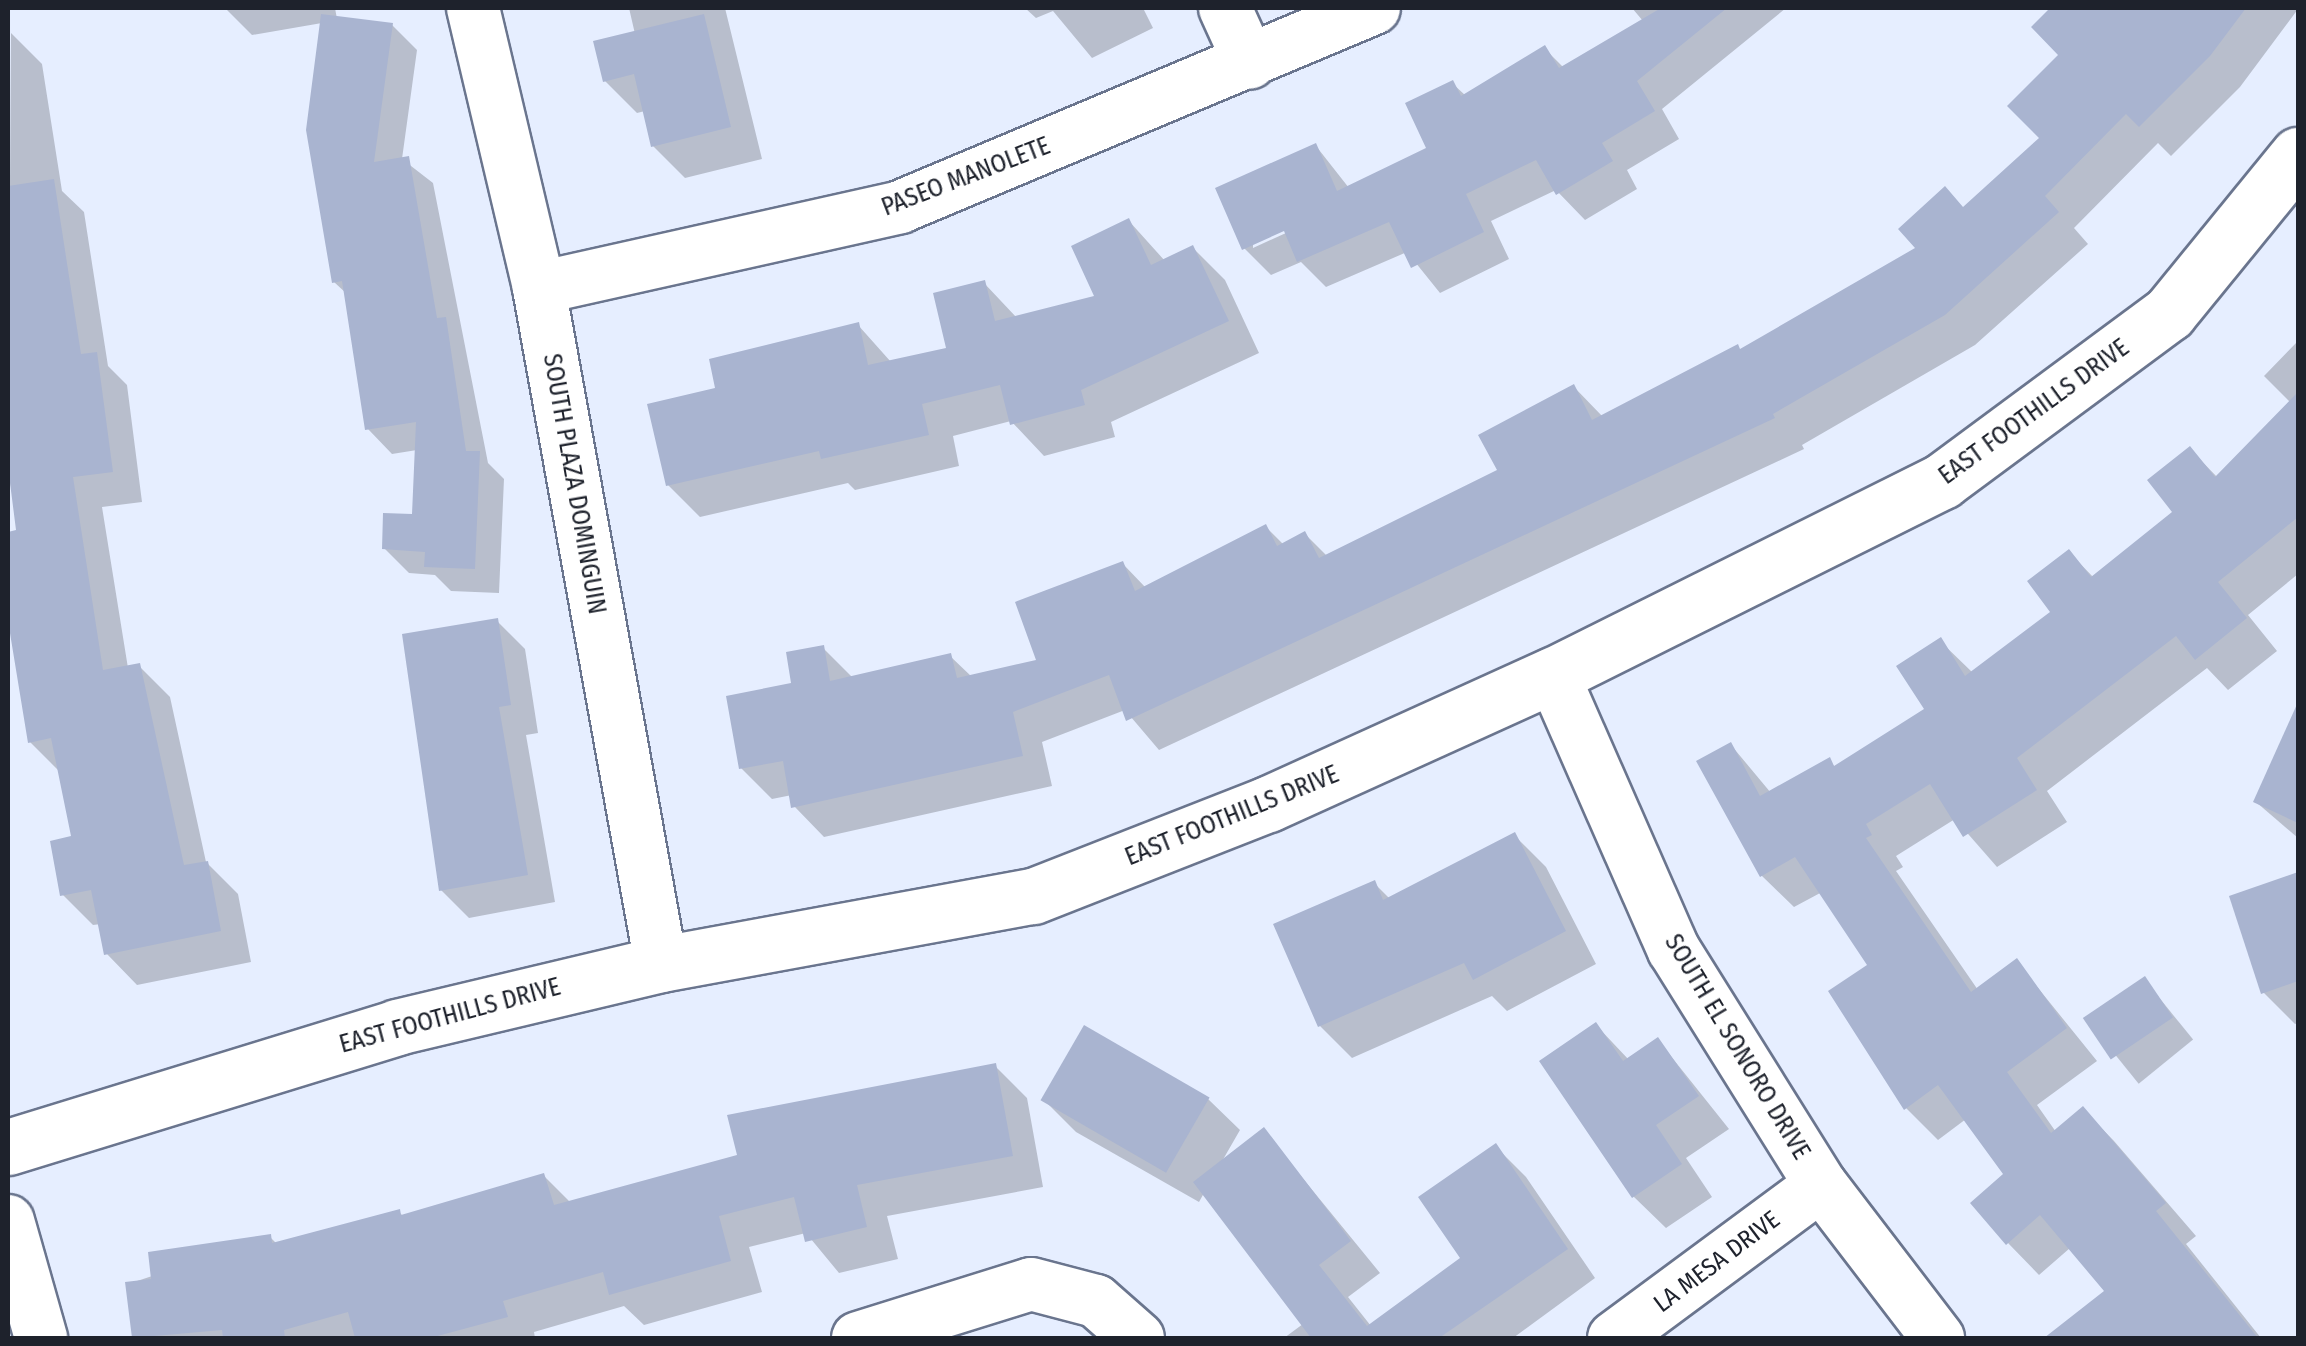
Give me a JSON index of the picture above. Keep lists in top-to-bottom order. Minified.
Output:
{"streets":{"street":["PASEO MANOLETE","EAST FOOTHILLS DRIVE","SOUTH PLAZA DOMINGUIN","SOUTH EL SONORO DRIVE","LA MESA DRIVE"]},"crossings":[["PASEO MANOLETE","SOUTH PLAZA DOMINGUIN"],["EAST FOOTHILLS DRIVE","SOUTH PLAZA DOMINGUIN"],["EAST FOOTHILLS DRIVE","SOUTH EL SONORO DRIVE"],["SOUTH EL SONORO DRIVE","LA MESA DRIVE"]]}
